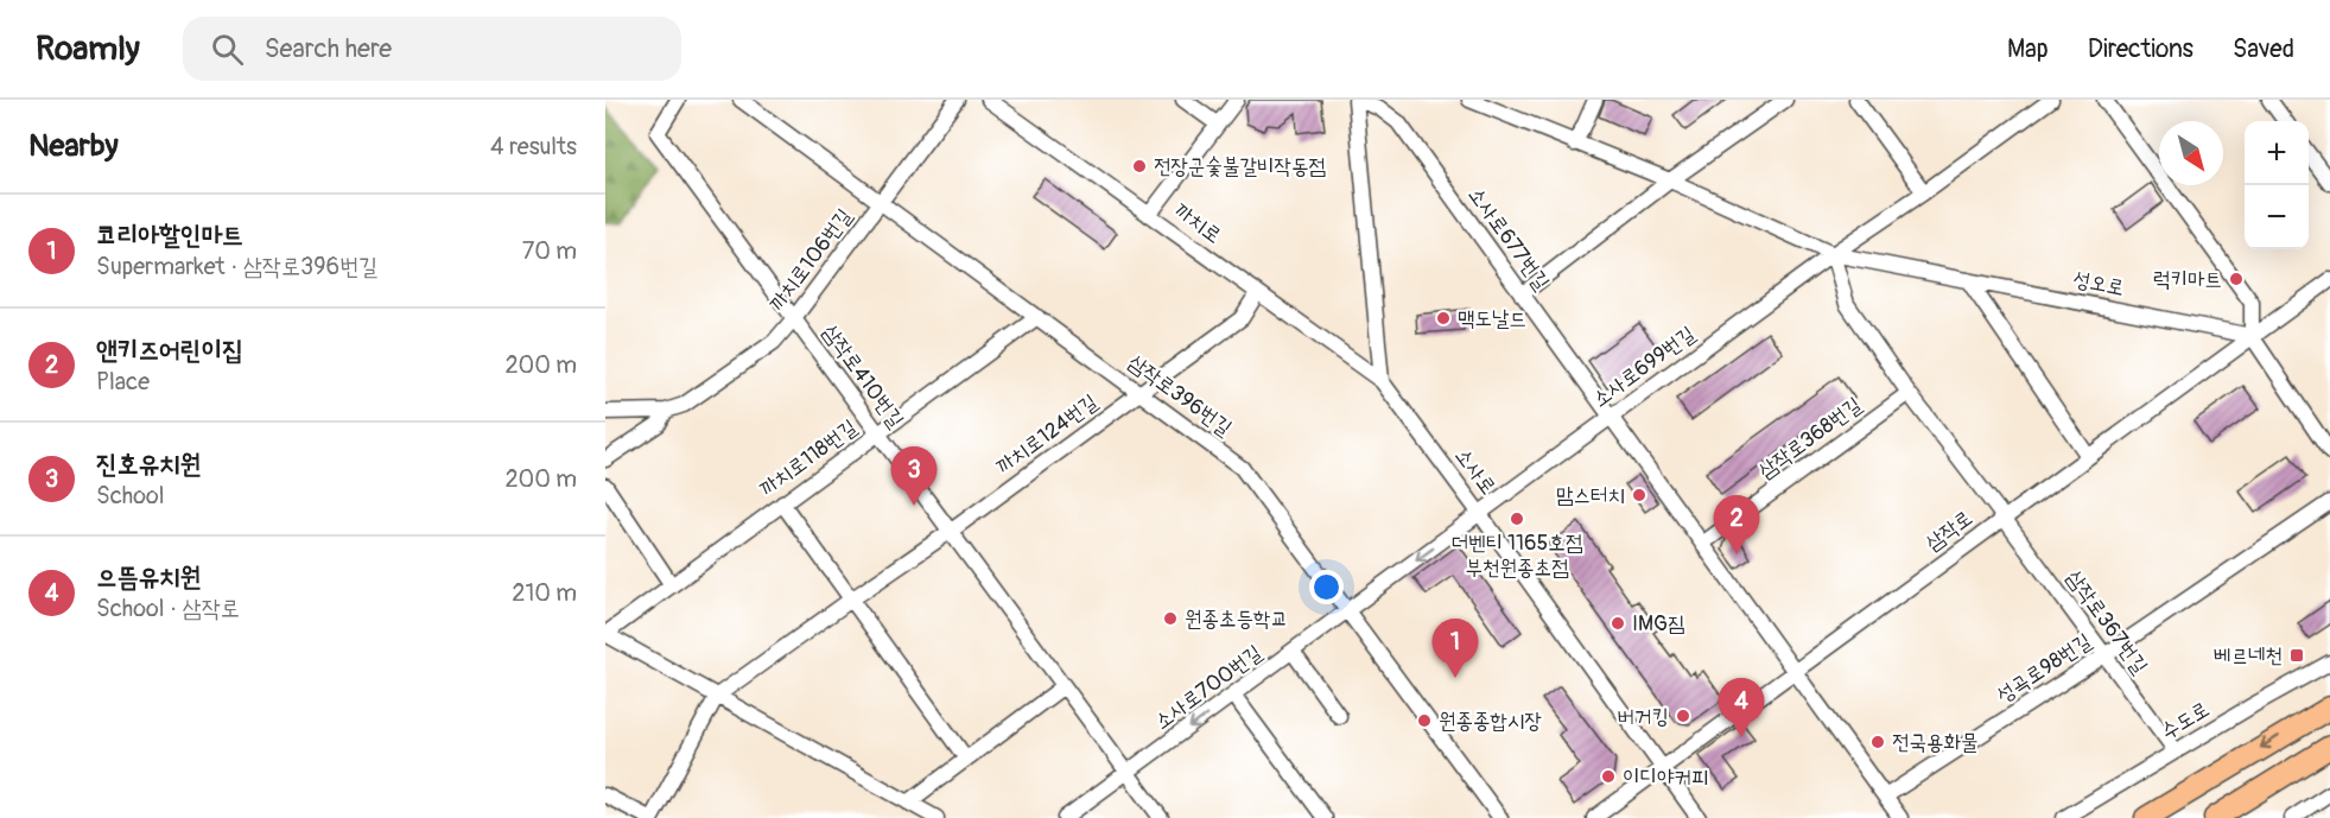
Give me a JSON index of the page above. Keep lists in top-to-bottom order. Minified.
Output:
{"streets":{"street":["까치로","소사로677번길","까치로106번길","성오로","소사로699번길","삼작로410번길","삼작로396번길","까치로124번길","삼작로368번길","까치로118번길","소사로","삼작로","삼작로367번길","성곡로98번길","소사로700번길","수도로"]},"crossings":[["까치로","까치로124번길"],["까치로","소사로"],["소사로677번길","소사로699번길"],["소사로677번길","삼작로368번길"],["소사로677번길","삼작로"],["소사로677번길","성곡로98번길"],["까치로106번길","삼작로410번길"],["까치로106번길","삼작로396번길"],["성오로","소사로699번길"],["성오로","삼작로"],["소사로699번길","소사로"],["소사로699번길","소사로700번길"],["삼작로410번길","까치로124번길"],["삼작로410번길","까치로118번길"],["삼작로410번길","소사로700번길"],["삼작로396번길","까치로124번길"],["삼작로396번길","까치로118번길"],["삼작로396번길","소사로700번길"],["소사로","삼작로"],["소사로","소사로700번길"],["삼작로","삼작로367번길"],["삼작로367번길","성곡로98번길"],["삼작로367번길","수도로"]],"one_way":["소사로700번길"],"places":{"other":["전장군숯불갈비작동점","럭키마트","맥도날드","맘스터치","더벤티 1165호점 부천원종초점","원종초등학교","IMG짐","버거킹","원종종합시장","전국용화물","이디야커피"],"transit":["베르네천"]},"north":"bottom right","page":{"header":"Roamly","search":"Search here","nav":["Map","Directions","Saved"],"heading":["Nearby","4 results"],"map_buttons":["+","−"],"list":[{"mark":"1","name":"코리아할인마트","note":"Supermarket · 삼작로396번길","value":"70 m"},{"mark":"2","name":"앤키즈어린이집","note":"Place","value":"200 m"},{"mark":"3","name":"진호유치원","note":"School","value":"200 m"},{"mark":"4","name":"으뜸유치원","note":"School · 삼작로","value":"210 m"}],"pins":["3","2","1","4"]}}
